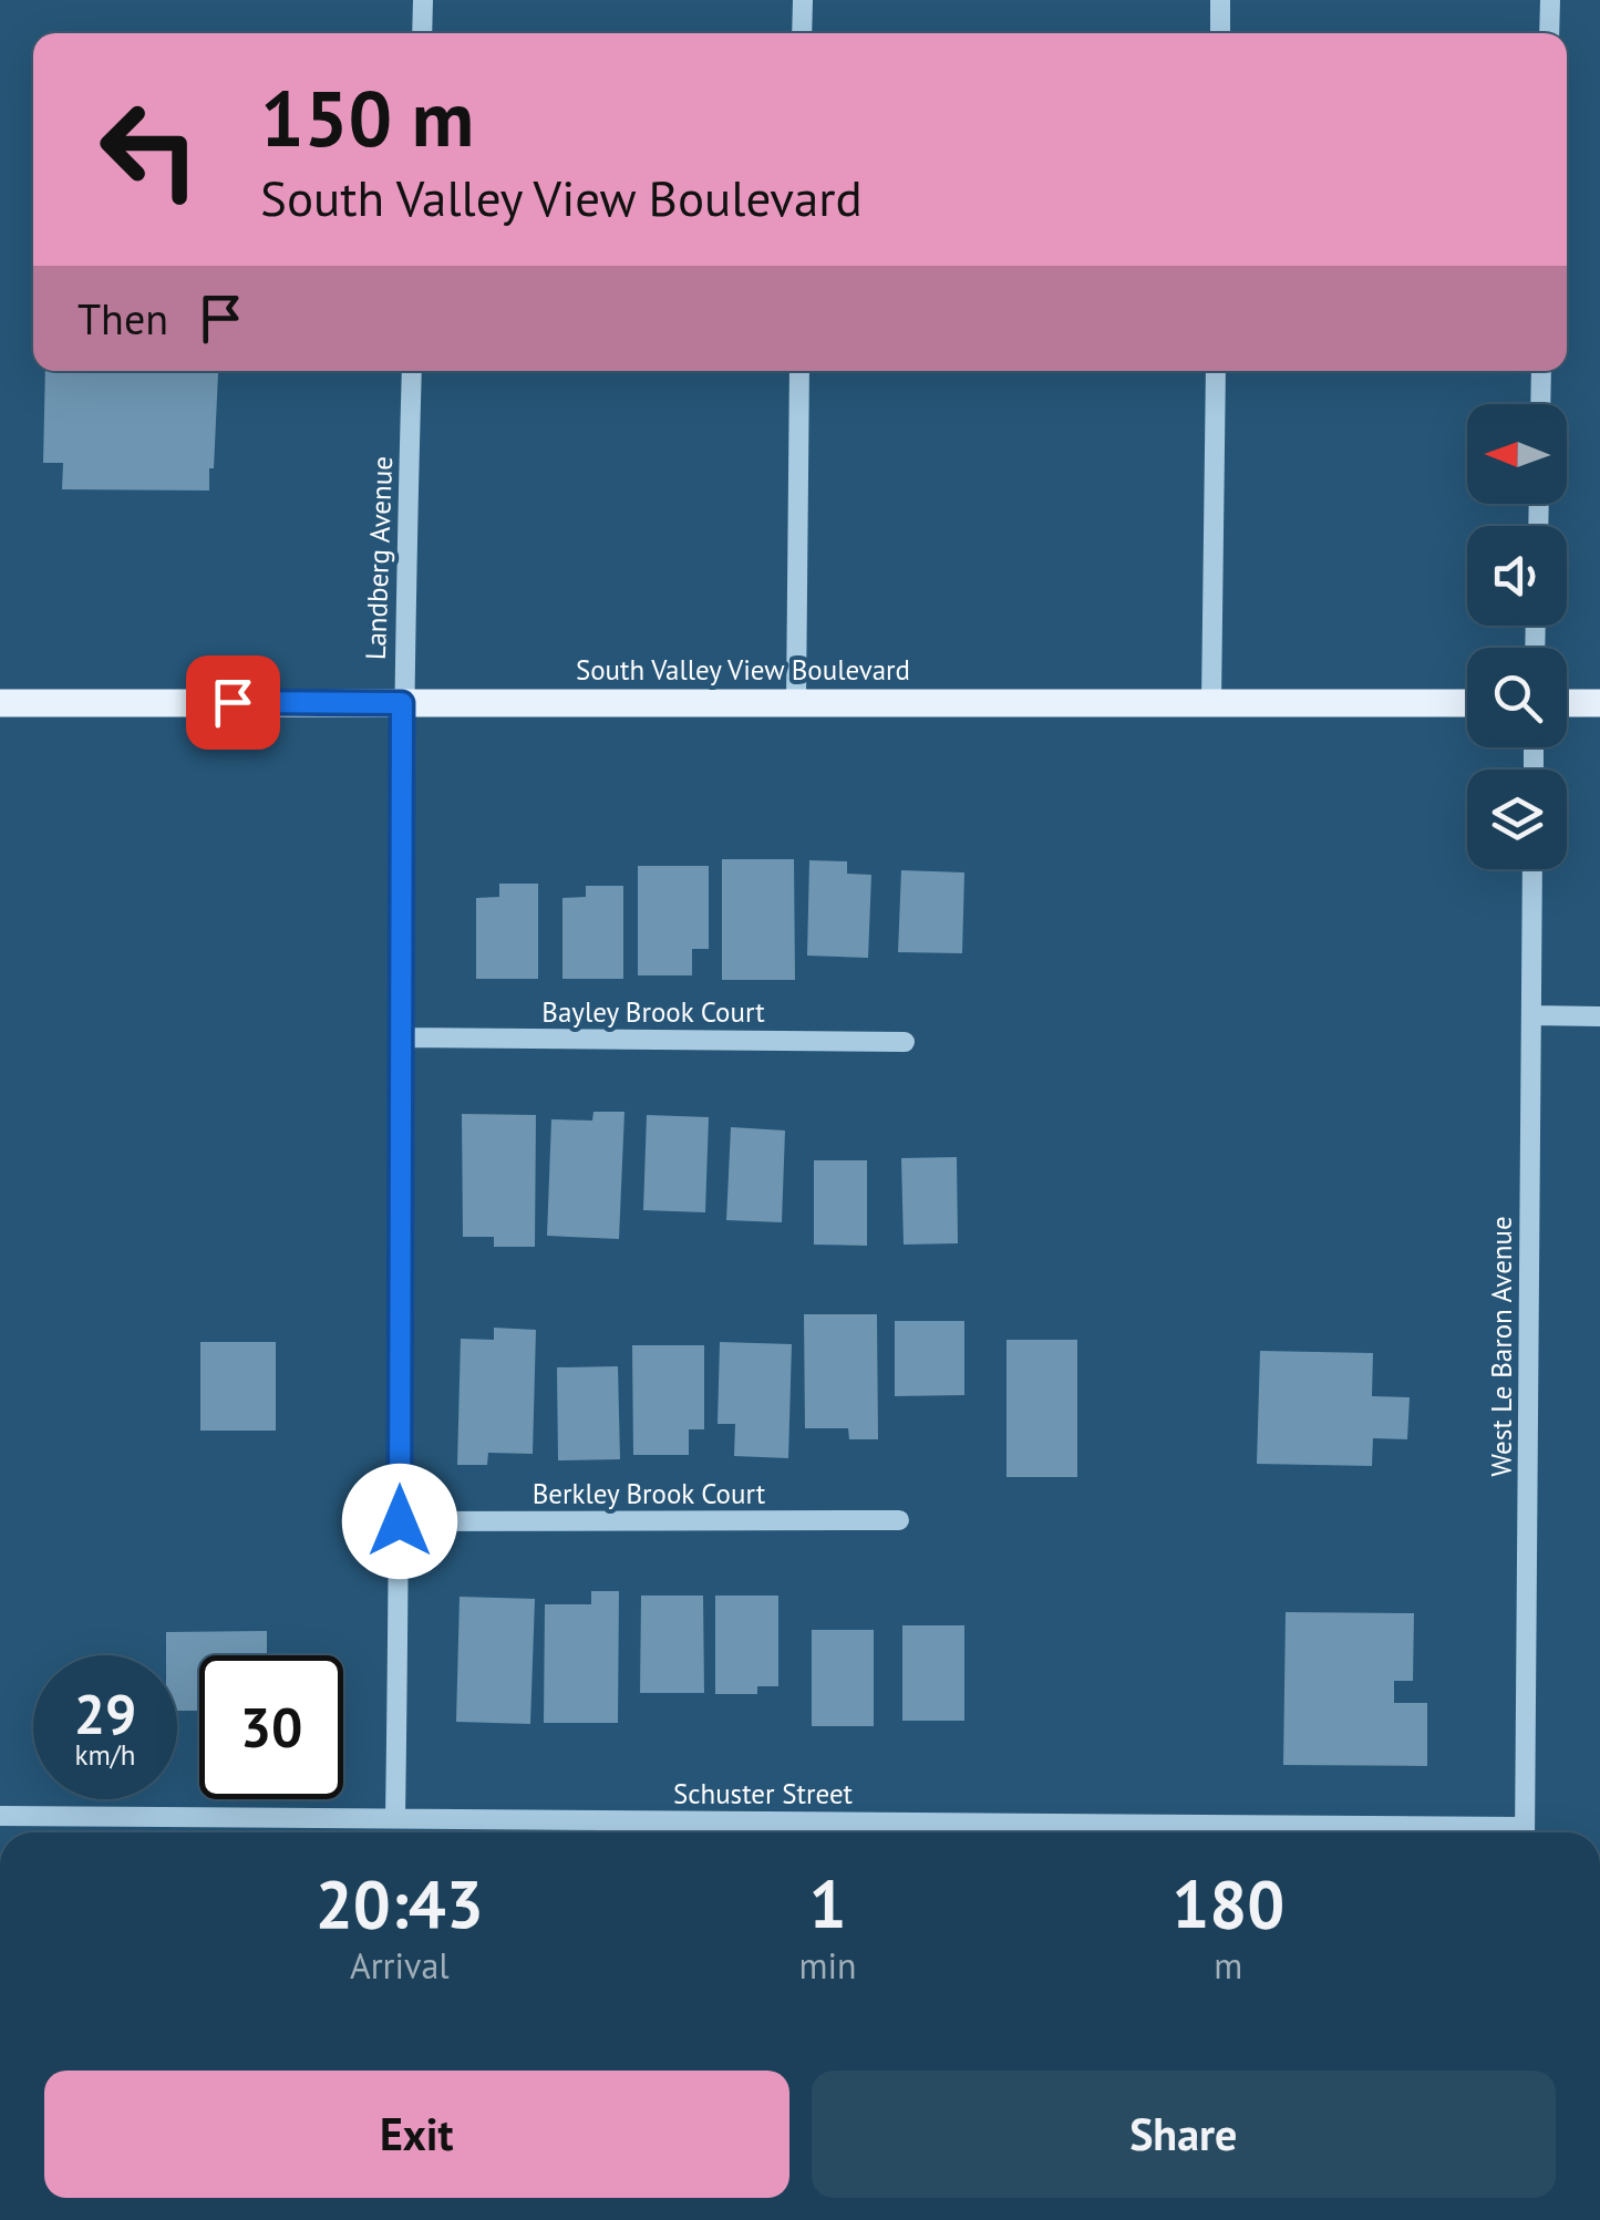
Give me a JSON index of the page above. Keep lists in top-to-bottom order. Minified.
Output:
{"streets":{"main road":["South Valley View Boulevard"],"street":["Landberg Avenue","Bayley Brook Court","West Le Baron Avenue","Berkley Brook Court","Schuster Street"]},"crossings":[["Landberg Avenue","South Valley View Boulevard"],["Landberg Avenue","Bayley Brook Court"],["Landberg Avenue","Berkley Brook Court"],["Landberg Avenue","Schuster Street"]],"north":"left","page":{"turn":["150 m","South Valley View Boulevard"],"then":"Then","speed":"29 km/h","limit":"30","eta":["20:43","Arrival","1","min","180","m"],"buttons":["Exit","Share"]}}
